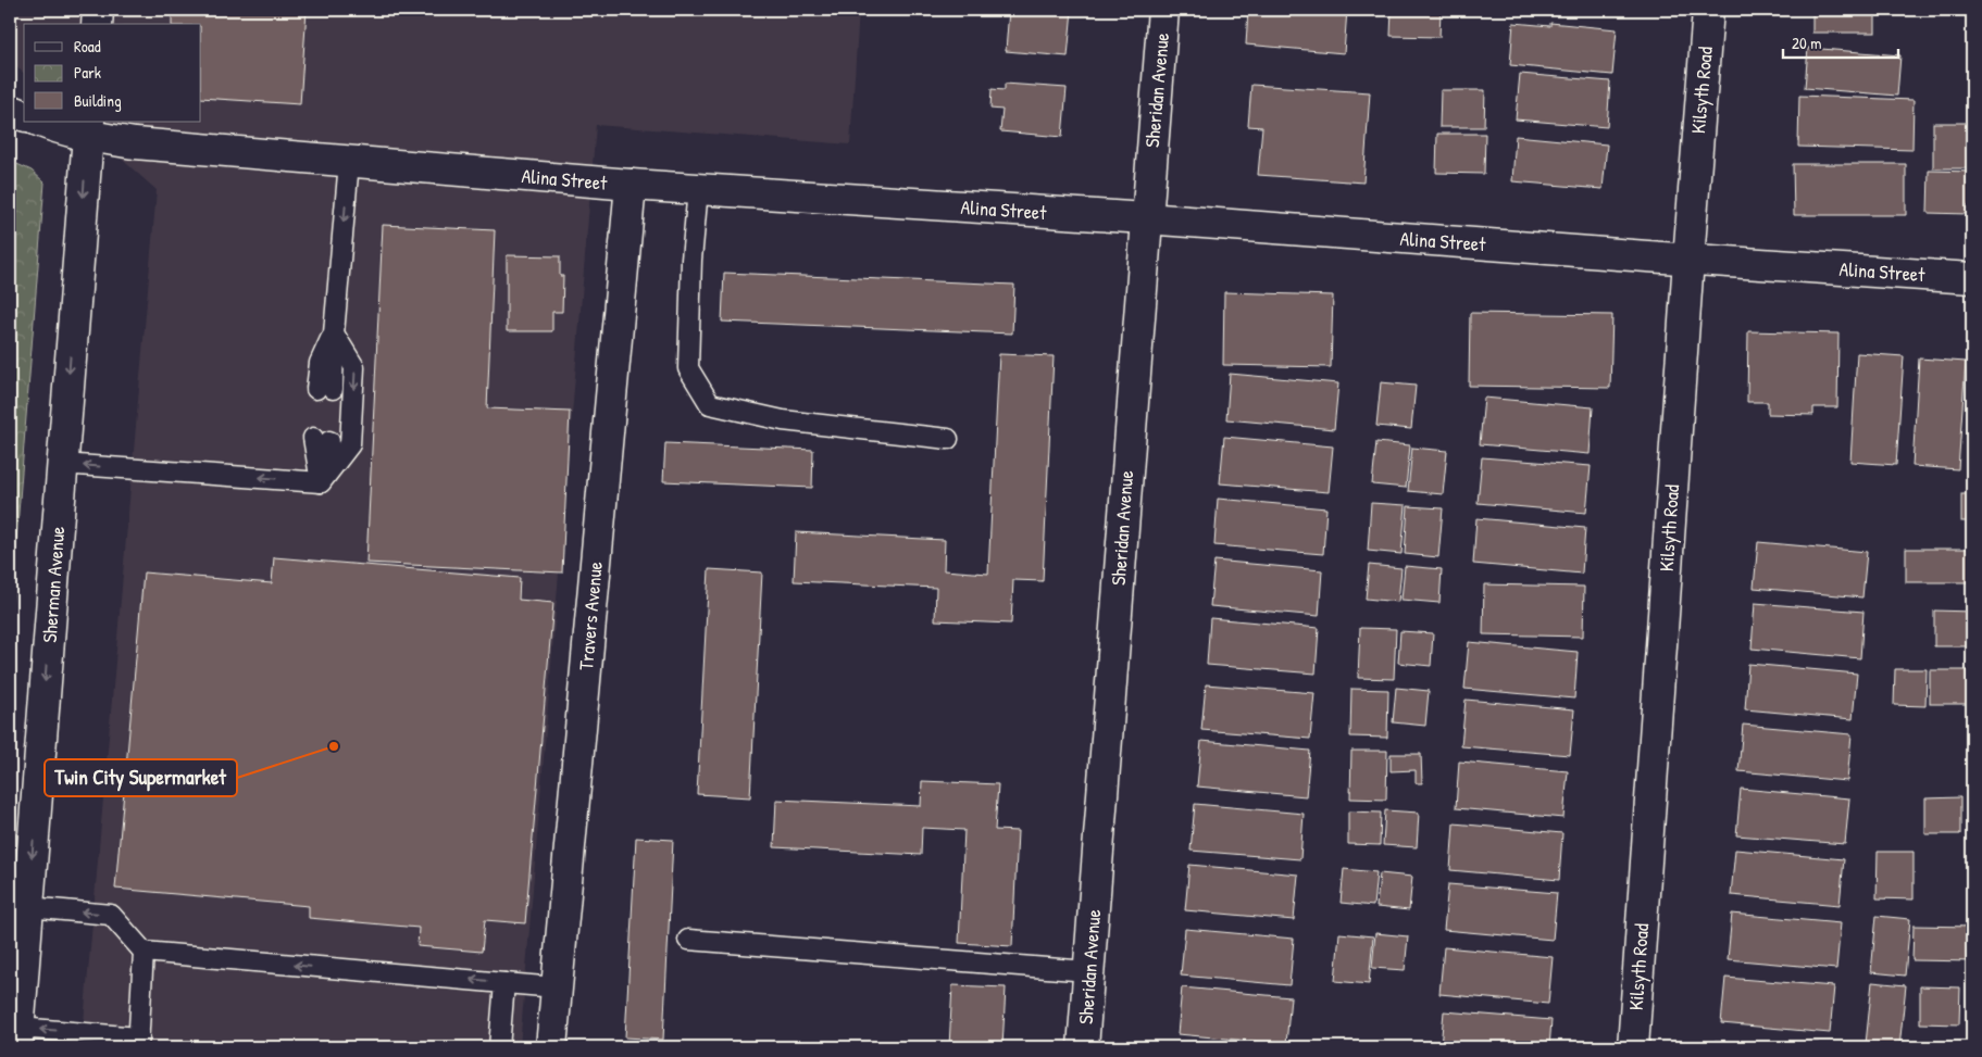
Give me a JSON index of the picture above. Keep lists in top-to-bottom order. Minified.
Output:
{"streets":{"street":["Sheridan Avenue","Kilsyth Road","Alina Street","Sherman Avenue","Travers Avenue"]},"crossings":[["Sheridan Avenue","Alina Street"],["Kilsyth Road","Alina Street"],["Alina Street","Sherman Avenue"],["Alina Street","Travers Avenue"]],"one_way":["Sherman Avenue"],"places":["Twin City Supermarket"],"legend":["Road","Park","Building"],"scale_bar":"20 m"}
